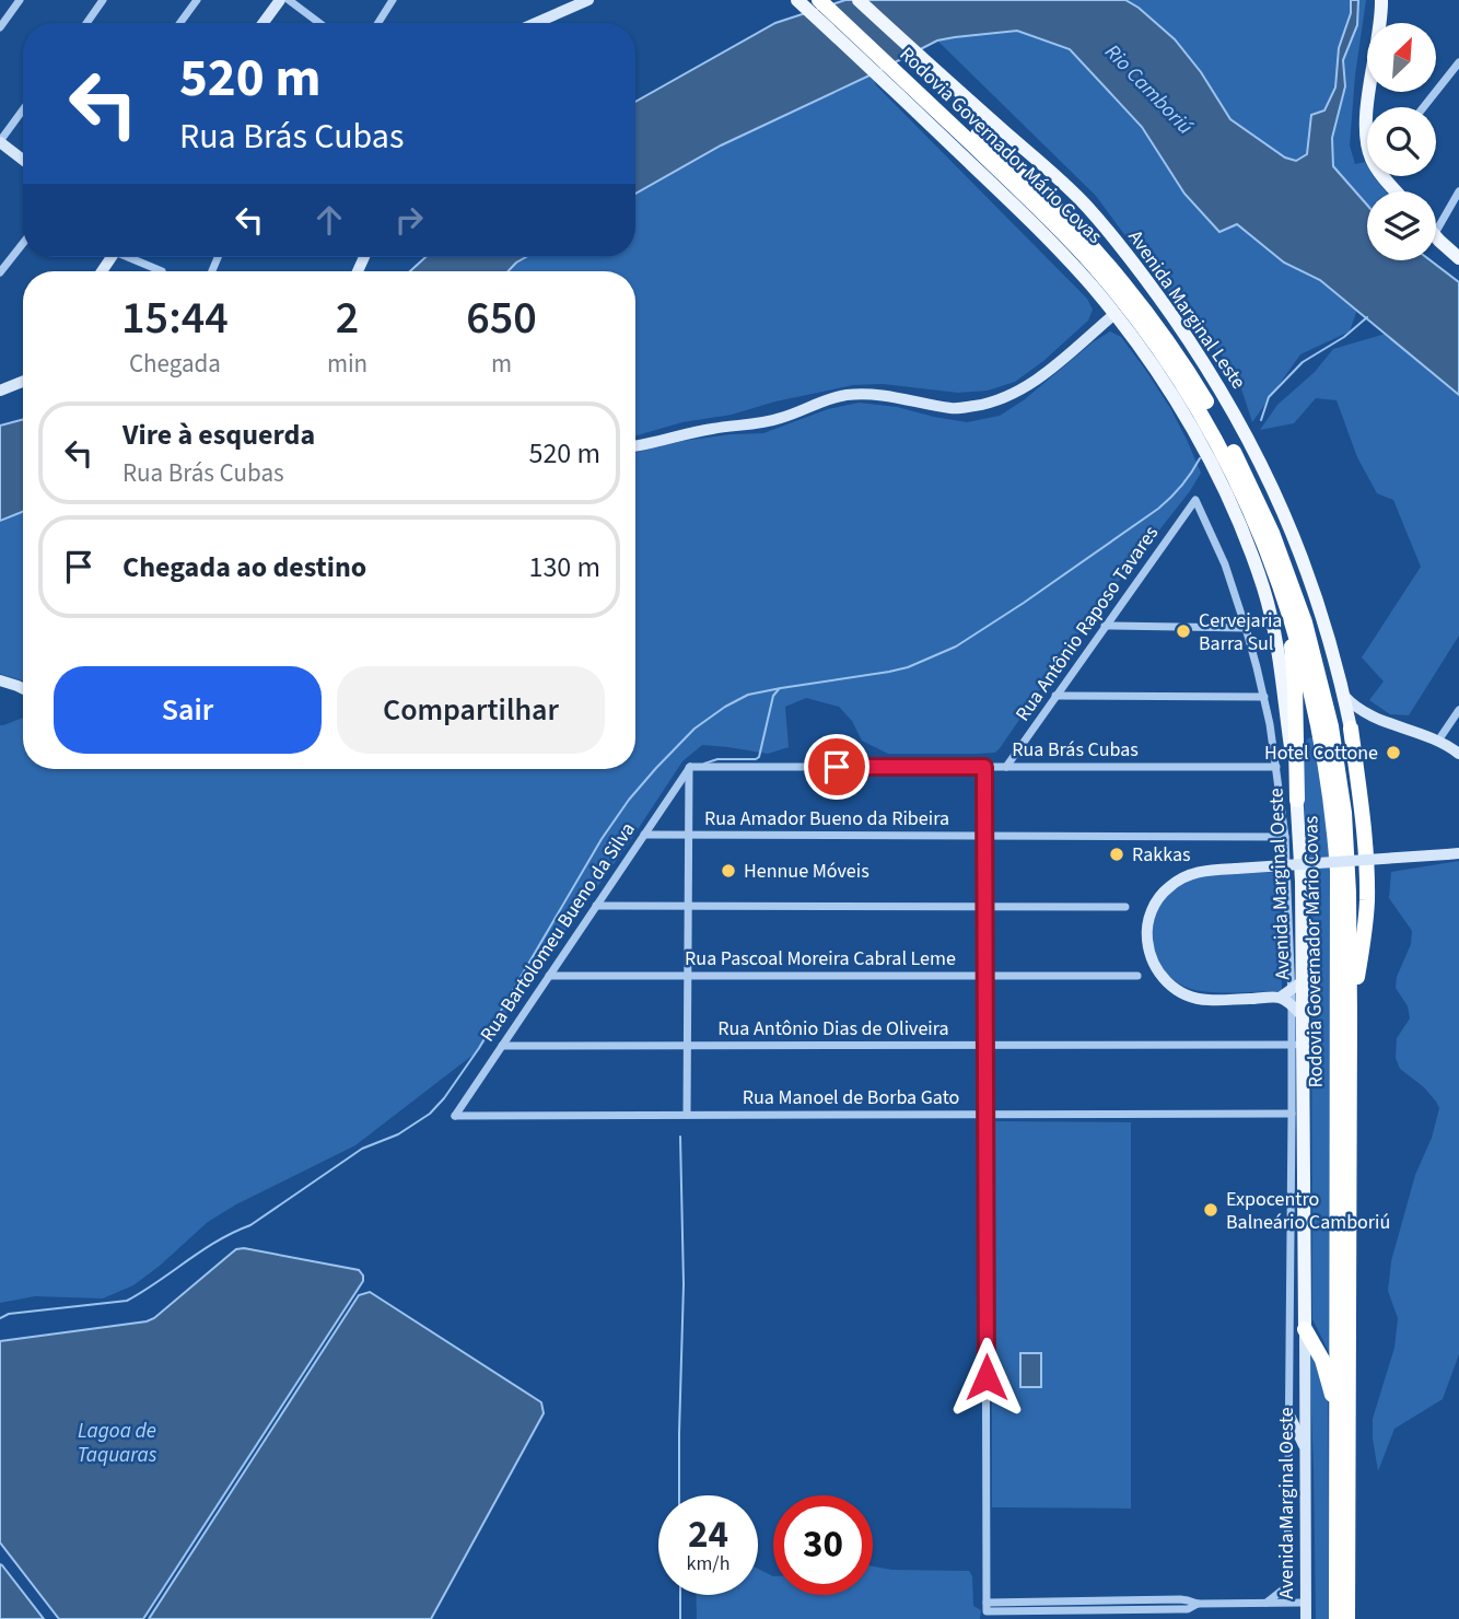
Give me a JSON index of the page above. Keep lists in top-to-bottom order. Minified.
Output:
{"streets":{"highway":["Rodovia Governador Mário Covas"],"main road":["Avenida Marginal Leste","Avenida Marginal Oeste"],"street":["Rua Antônio Raposo Tavares","Rua Brás Cubas","Rua Amador Bueno da Ribeira","Rua Bartolomeu Bueno da Silva","Rua Pascoal Moreira Cabral Leme","Rua Antônio Dias de Oliveira","Rua Manoel de Borba Gato"]},"crossings":[["Rua Antônio Raposo Tavares","Rua Brás Cubas"],["Rua Brás Cubas","Rua Bartolomeu Bueno da Silva"],["Rua Amador Bueno da Ribeira","Rua Bartolomeu Bueno da Silva"],["Avenida Marginal Oeste","Rua Antônio Dias de Oliveira"],["Rua Bartolomeu Bueno da Silva","Rua Pascoal Moreira Cabral Leme"],["Rua Bartolomeu Bueno da Silva","Rua Antônio Dias de Oliveira"],["Rua Bartolomeu Bueno da Silva","Rua Manoel de Borba Gato"]],"water":["Rio Camboriú","Lagoa de Taquaras"],"places":["Cervejaria Barra Sul","Hotel Cottone","Rakkas","Hennue Móveis","Expocentro Balneário Camboriú"],"north":"top right","page":{"turn":["520 m","Rua Brás Cubas"],"eta":["15:44","Chegada","2","min","650","m"],"list":[{"name":"Vire à esquerda","note":"Rua Brás Cubas","value":"520 m"},{"name":"Chegada ao destino","value":"130 m"}],"buttons":["Sair","Compartilhar"],"speed":"24 km/h","limit":"30"}}
